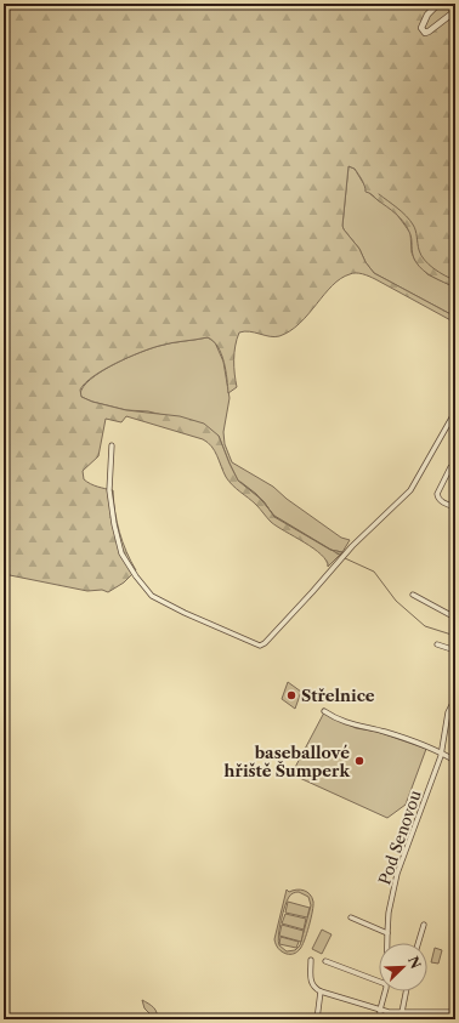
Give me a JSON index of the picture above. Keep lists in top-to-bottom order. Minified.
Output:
{"streets":{"street":["Pod Senovou"]},"places":["Střelnice","baseballové hřiště Šumperk"],"north":"top right"}
